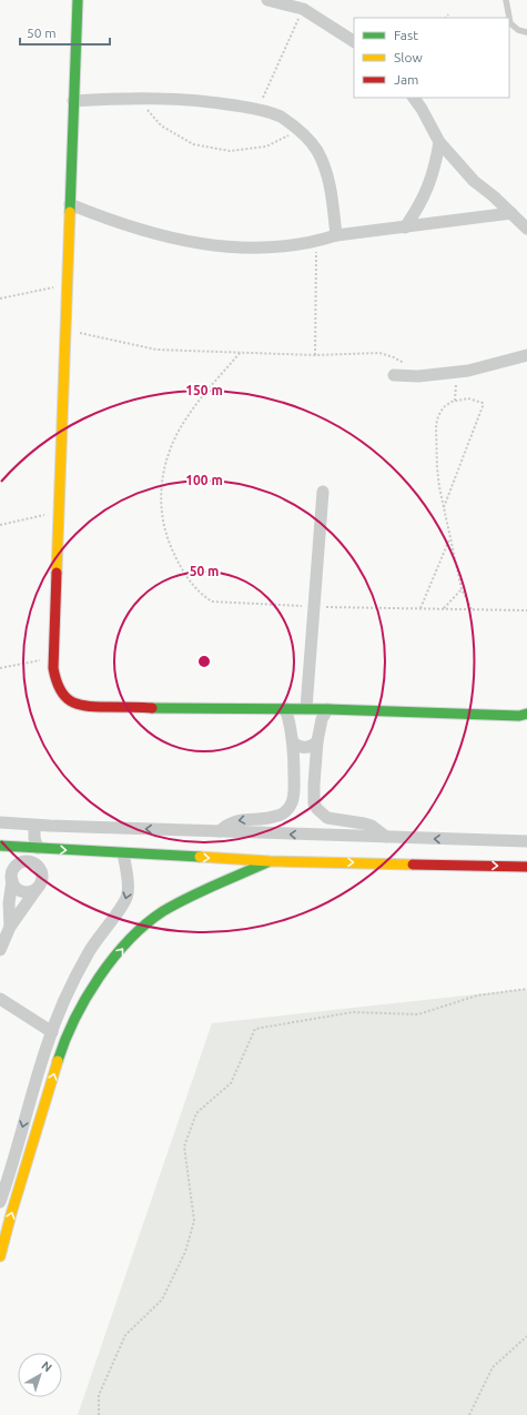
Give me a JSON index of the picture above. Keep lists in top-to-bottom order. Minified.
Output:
{"legend":["Fast","Slow","Jam"],"scale_bar":"50 m","north":"top right","rings":["150 m","100 m","50 m"]}
